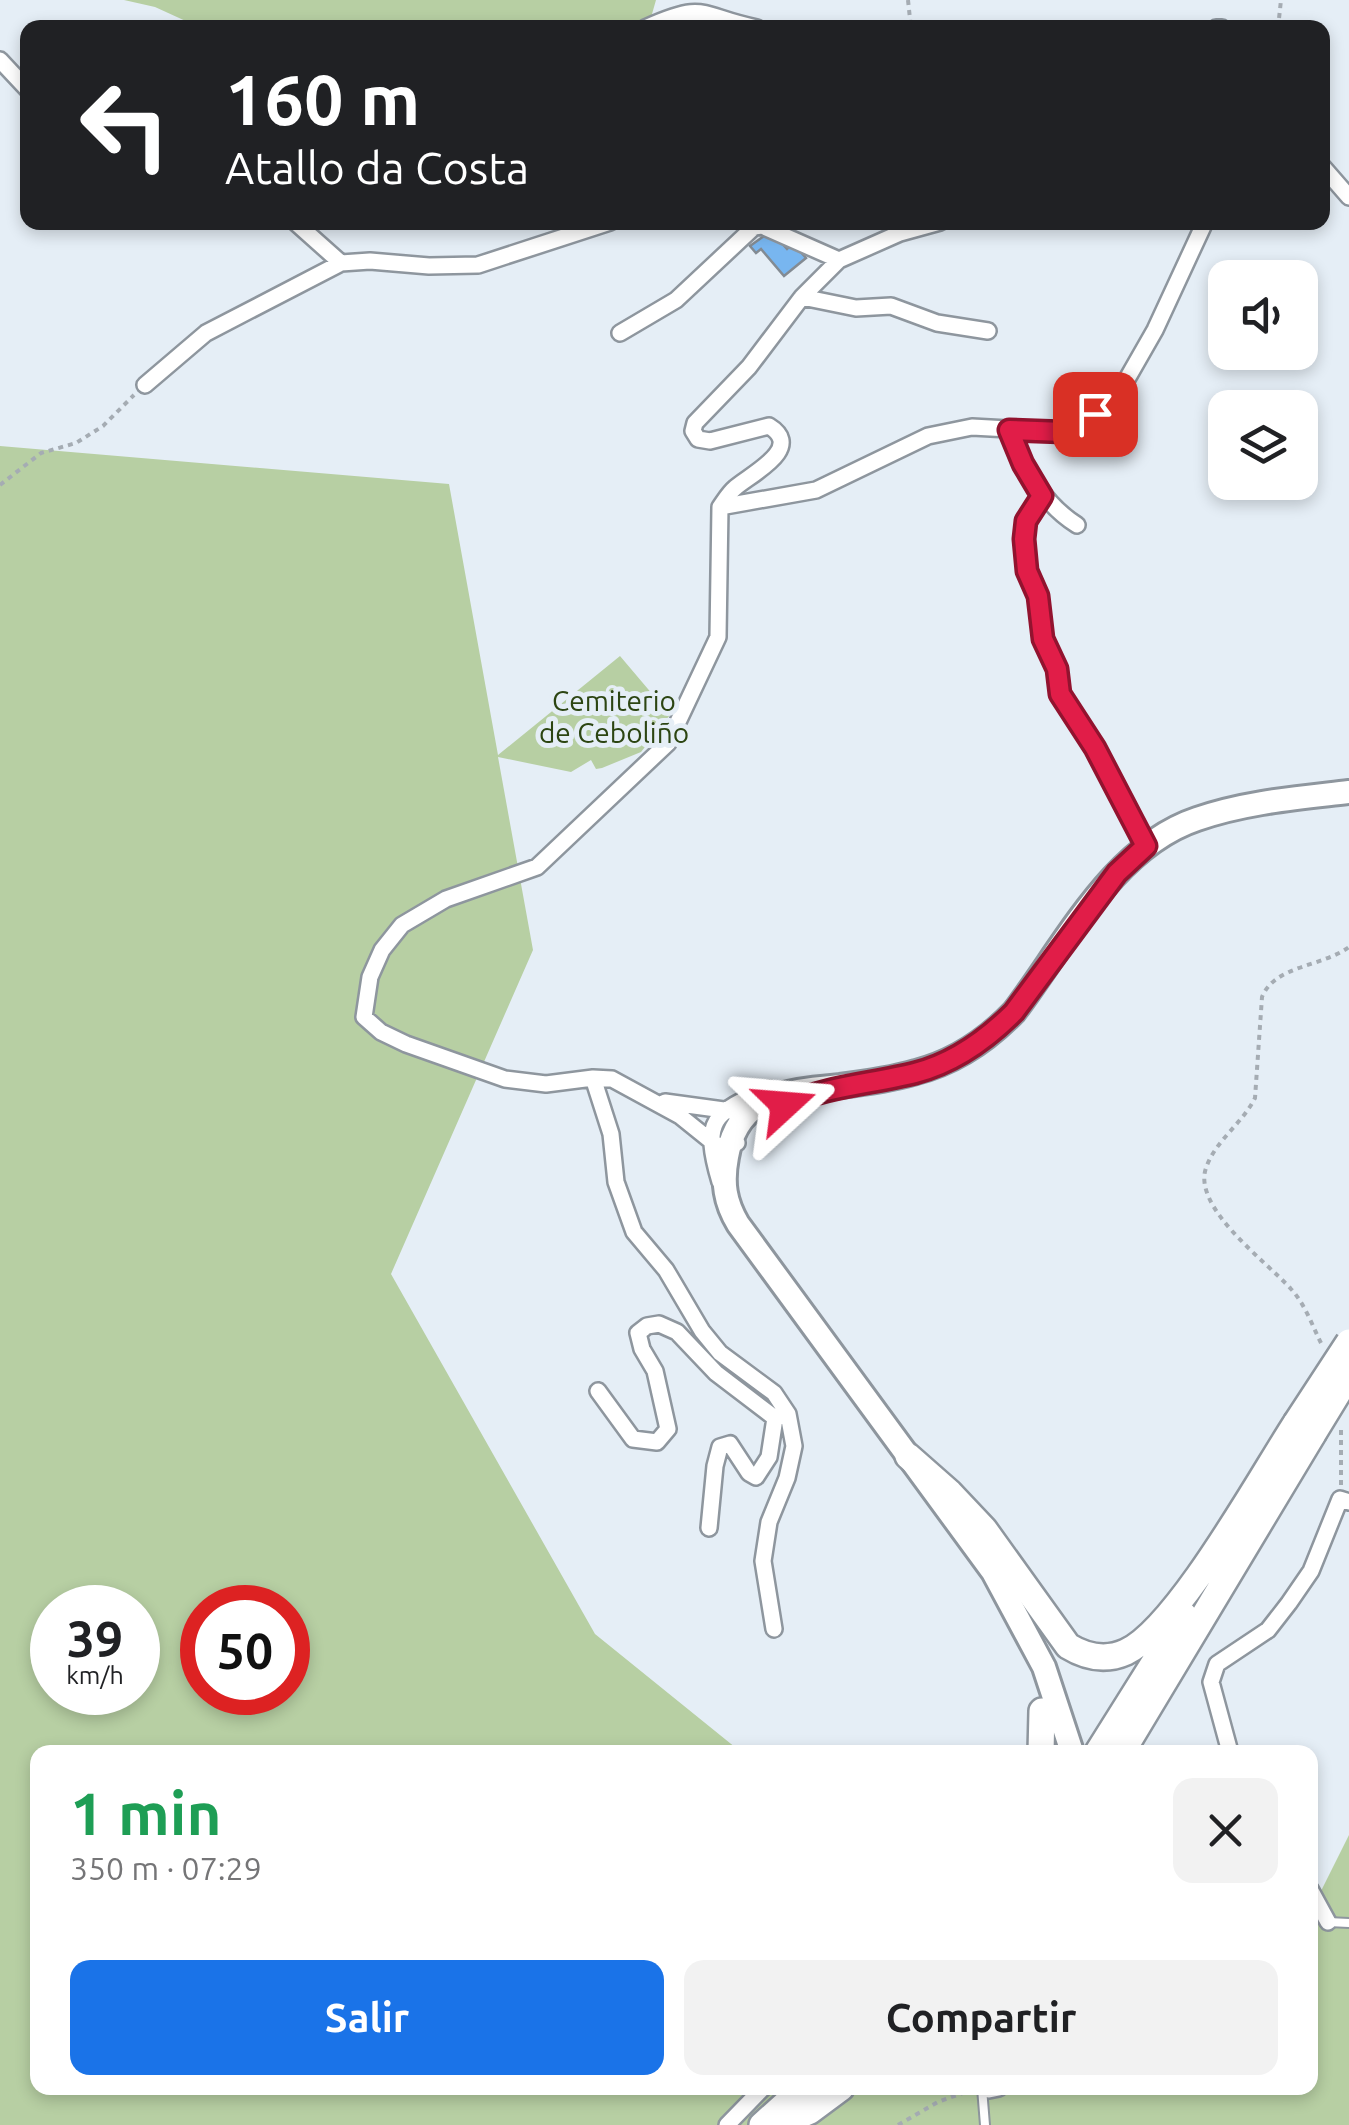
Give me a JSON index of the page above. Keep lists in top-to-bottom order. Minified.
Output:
{"parks":["Cemiterio de Ceboliño"],"page":{"turn":["160 m","Atallo da Costa"],"speed":"39 km/h","limit":"50","heading":["1 min","350 m · 07:29"],"buttons":["Salir","Compartir"]}}
